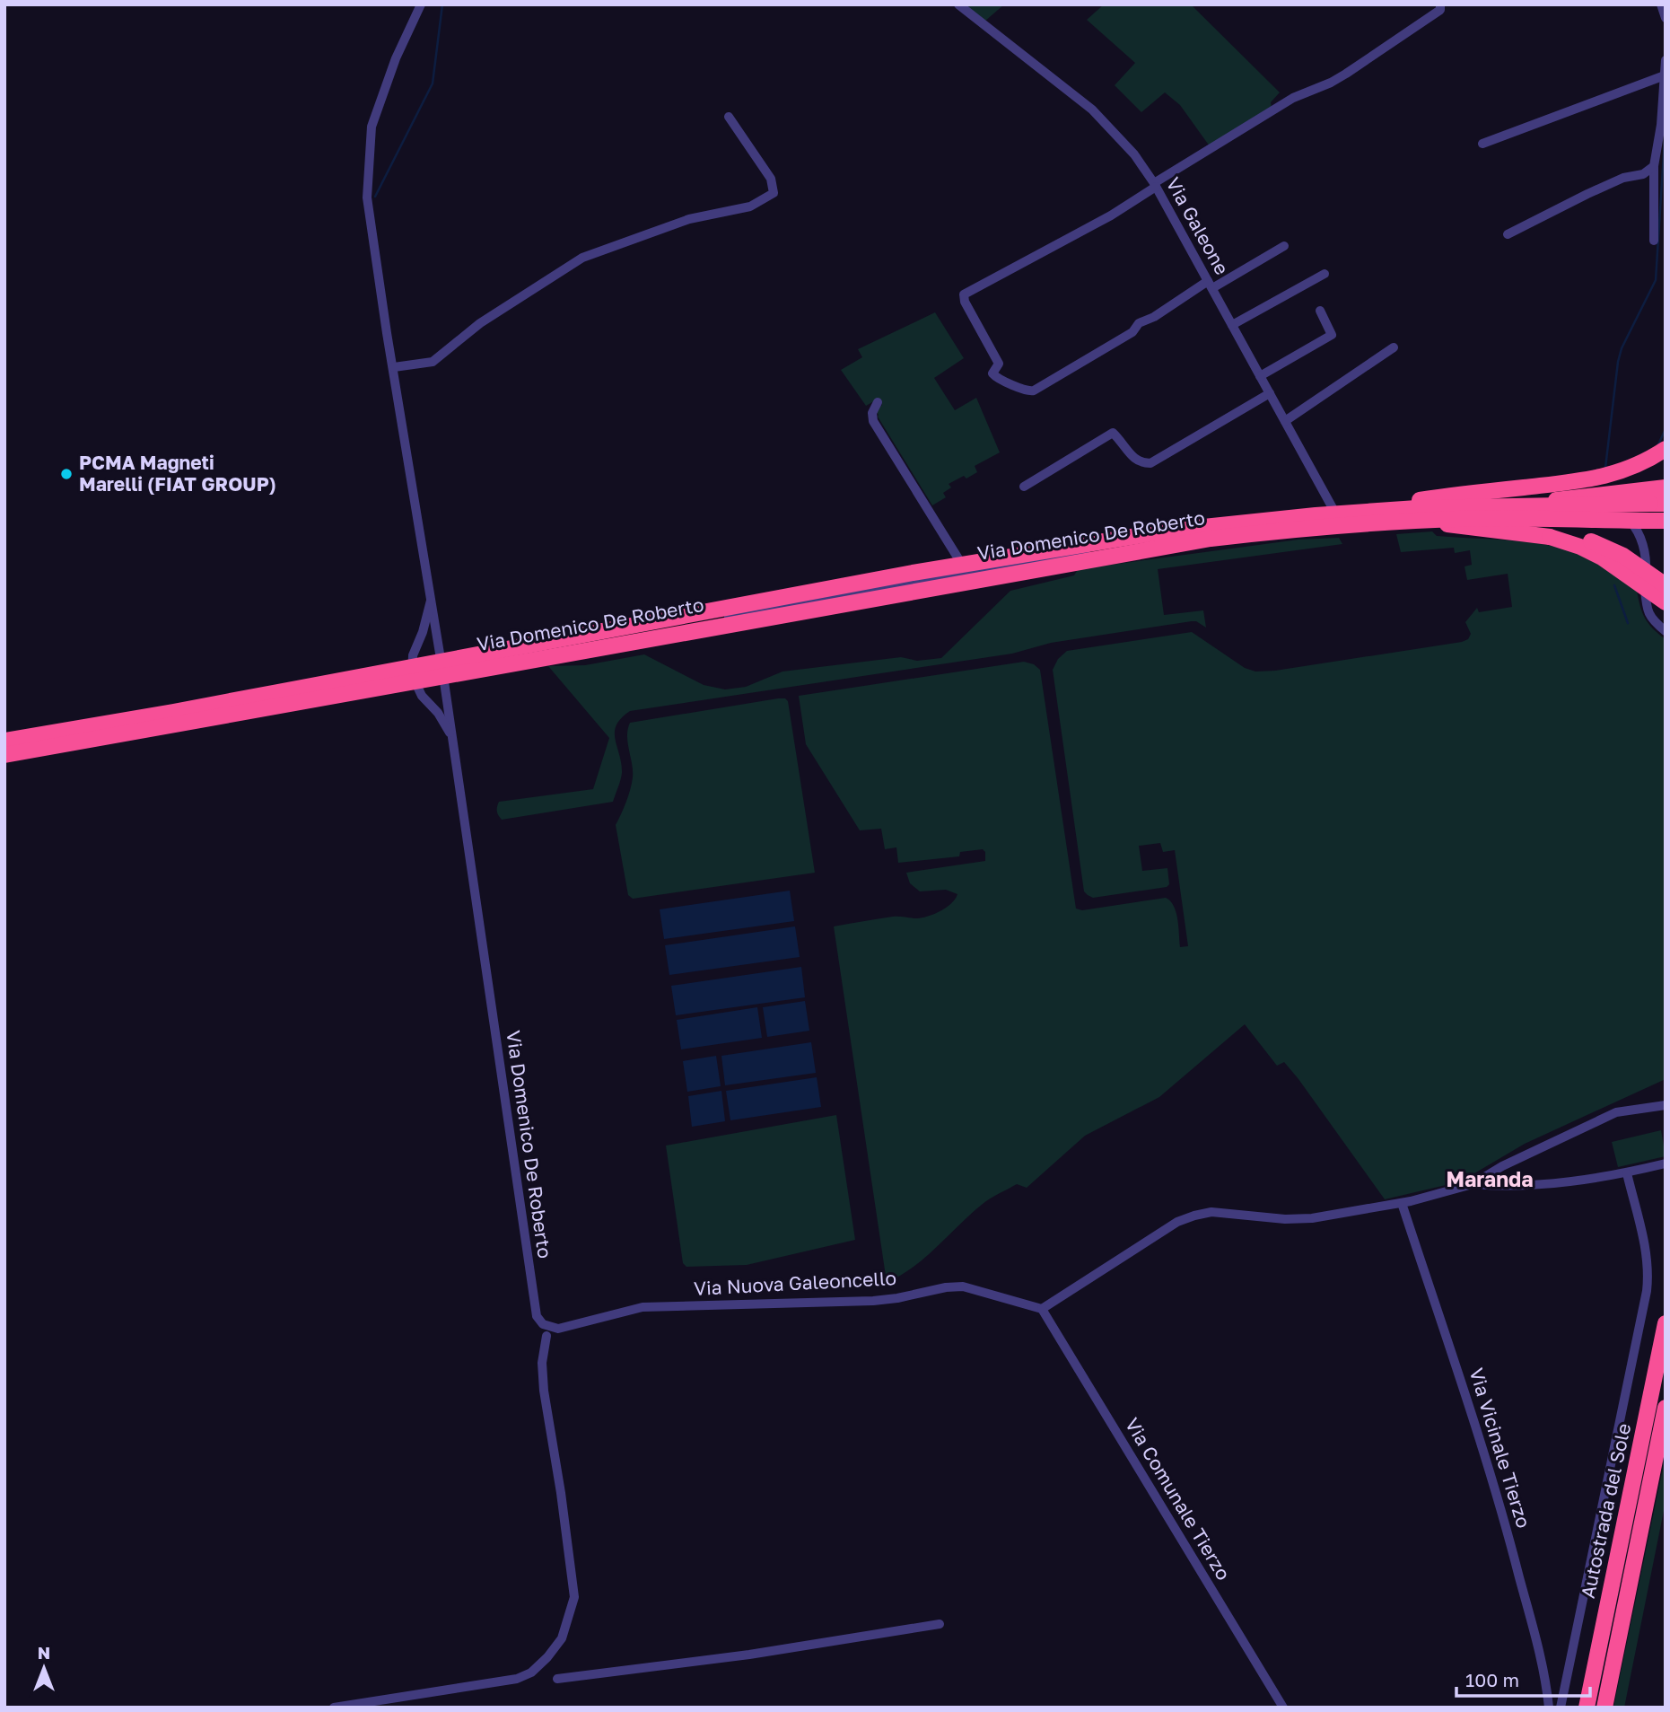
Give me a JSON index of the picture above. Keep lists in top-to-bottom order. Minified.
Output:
{"streets":{"highway":["Autostrada del Sole"],"street":["Via Galeone","Via Domenico De Roberto","Via Nuova Galeoncello","Via Vicinale Tierzo","Via Comunale Tierzo"]},"crossings":[["Via Galeone","Via Domenico De Roberto"],["Via Domenico De Roberto","Via Nuova Galeoncello"],["Via Nuova Galeoncello","Via Comunale Tierzo"]],"districts":["Maranda"],"places":["PCMA Magneti Marelli (FIAT GROUP)"],"scale_bar":"100 m","north":"top"}
